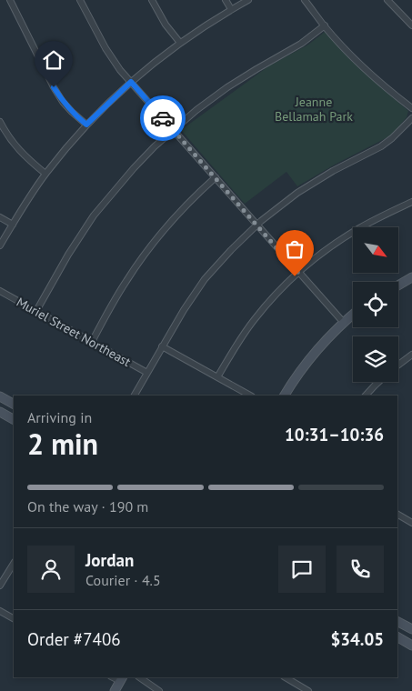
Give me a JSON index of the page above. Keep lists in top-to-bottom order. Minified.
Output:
{"streets":{"street":["Muriel Street Northeast"]},"parks":["Jeanne Bellamah Park"],"north":"bottom right","page":{"heading":["2 min","Arriving in","10:31–10:36"],"panel":["Jordan","Courier · 4.5","Order #7406","$34.05"],"bar":"On the way · 190 m"}}
